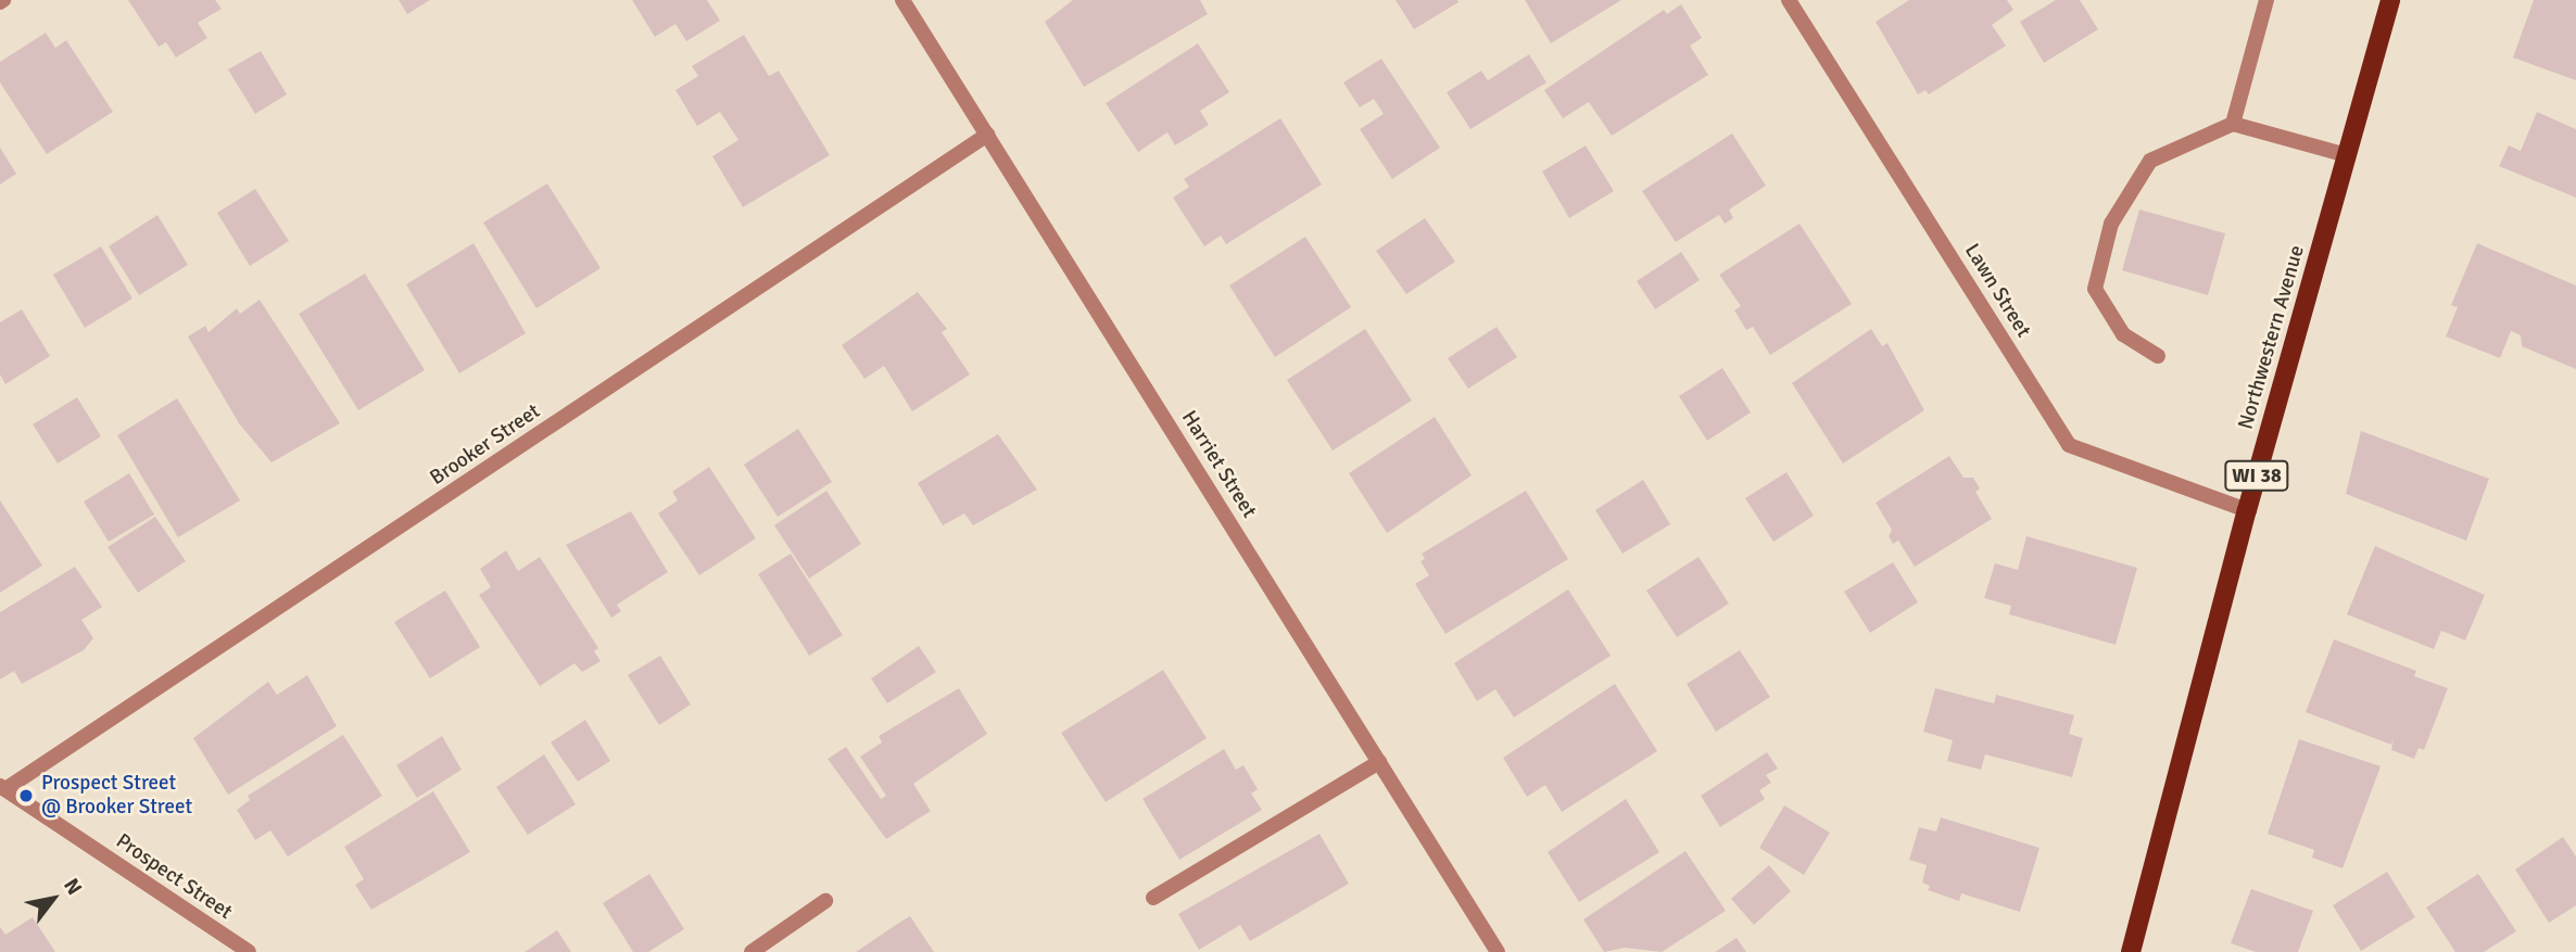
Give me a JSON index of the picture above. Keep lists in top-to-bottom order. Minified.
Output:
{"streets":{"main road":["Northwestern Avenue","WI 38"],"street":["Lawn Street","Brooker Street","Harriet Street","Prospect Street"]},"crossings":[["Lawn Street","Northwestern Avenue"],["Brooker Street","Harriet Street"],["Brooker Street","Prospect Street"]],"places":["Prospect Street @ Brooker Street"],"north":"top right"}
